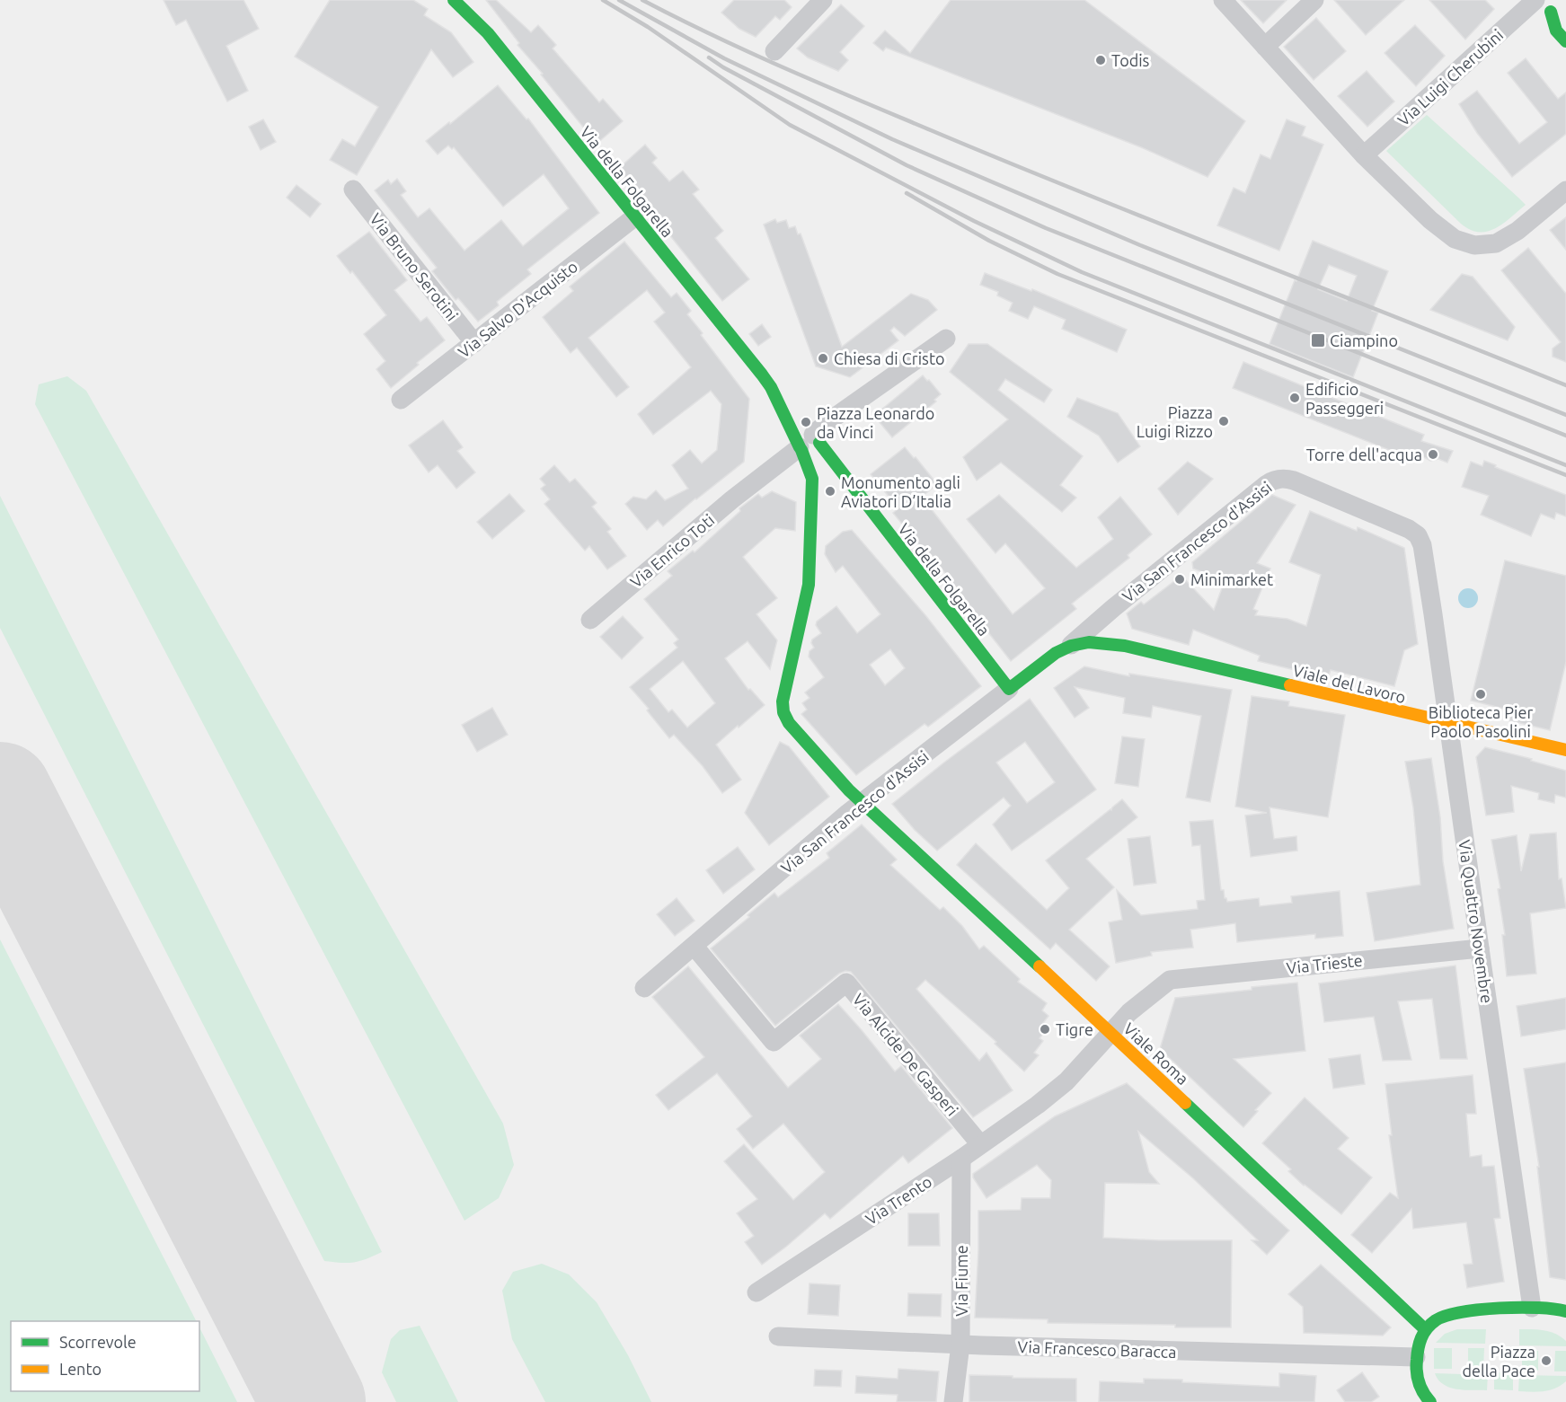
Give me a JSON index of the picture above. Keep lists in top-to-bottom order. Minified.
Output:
{"streets":{"street":["Via Luigi Cherubini","Via della Folgarella","Via Bruno Serotini","Via Salvo D'Acquisto","Via San Francesco d'Assisi","Via Enrico Toti","Viale del Lavoro","Via Quattro Novembre","Via Trieste","Viale Roma","Via Alcide De Gasperi","Via Trento","Via Fiume","Via Francesco Baracca"]},"crossings":[["Via della Folgarella","Via Salvo D'Acquisto"],["Via della Folgarella","Via San Francesco d'Assisi"],["Via Bruno Serotini","Via Salvo D'Acquisto"],["Via San Francesco d'Assisi","Viale del Lavoro"],["Via San Francesco d'Assisi","Via Quattro Novembre"],["Via San Francesco d'Assisi","Viale Roma"],["Via San Francesco d'Assisi","Via Alcide De Gasperi"],["Viale del Lavoro","Via Quattro Novembre"],["Via Quattro Novembre","Via Trieste"],["Via Trieste","Via Trento"],["Viale Roma","Via Trento"],["Via Alcide De Gasperi","Via Trento"],["Via Trento","Via Fiume"],["Via Fiume","Via Francesco Baracca"]],"places":{"other":["Todis","Chiesa di Cristo","Edificio Passeggeri","Piazza Luigi Rizzo","Piazza Leonardo da Vinci","Torre dell'acqua","Monumento agli Aviatori D’Italia","Minimarket","Biblioteca Pier Paolo Pasolini","Tigre","Piazza della Pace"],"transit":["Ciampino"]},"legend":["Scorrevole","Lento"]}
